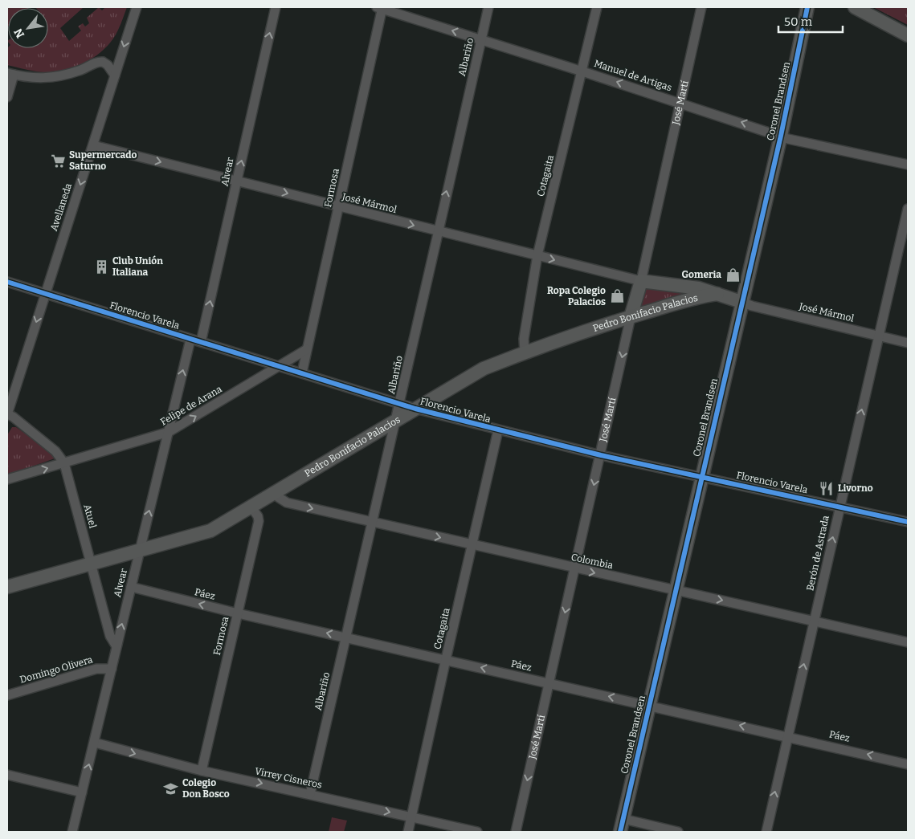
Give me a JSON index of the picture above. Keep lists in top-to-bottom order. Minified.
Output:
{"streets":{"street":["Albariño","Manuel de Artigas","Coronel Brandsen","José Martí","Alvear","Cotagaita","Formosa","José Mármol","Avellaneda","Pedro Bonifacio Palacios","Florencio Varela","Felipe de Arana","Atuel","Berón de Astrada","Colombia","Páez","Domingo Olivera","Virrey Cisneros"]},"crossings":[["Albariño","Manuel de Artigas"],["Albariño","José Mármol"],["Albariño","Pedro Bonifacio Palacios"],["Albariño","Florencio Varela"],["Albariño","Colombia"],["Albariño","Páez"],["Albariño","Virrey Cisneros"],["Manuel de Artigas","Coronel Brandsen"],["Manuel de Artigas","José Martí"],["Manuel de Artigas","Cotagaita"],["Manuel de Artigas","Formosa"],["Coronel Brandsen","José Mármol"],["Coronel Brandsen","Pedro Bonifacio Palacios"],["Coronel Brandsen","Florencio Varela"],["Coronel Brandsen","Colombia"],["Coronel Brandsen","Páez"],["José Martí","José Mármol"],["José Martí","Pedro Bonifacio Palacios"],["José Martí","Florencio Varela"],["José Martí","Colombia"],["José Martí","Páez"],["Alvear","José Mármol"],["Alvear","Pedro Bonifacio Palacios"],["Alvear","Florencio Varela"],["Alvear","Felipe de Arana"],["Alvear","Atuel"],["Alvear","Páez"],["Alvear","Domingo Olivera"],["Alvear","Virrey Cisneros"],["Cotagaita","José Mármol"],["Cotagaita","Pedro Bonifacio Palacios"],["Cotagaita","Florencio Varela"],["Cotagaita","Colombia"],["Cotagaita","Páez"],["Cotagaita","Virrey Cisneros"],["Formosa","José Mármol"],["Formosa","Pedro Bonifacio Palacios"],["Formosa","Florencio Varela"],["Formosa","Felipe de Arana"],["Formosa","Páez"],["Formosa","Virrey Cisneros"],["José Mármol","Avellaneda"],["José Mármol","Pedro Bonifacio Palacios"],["José Mármol","Berón de Astrada"],["Avellaneda","Florencio Varela"],["Avellaneda","Atuel"],["Pedro Bonifacio Palacios","Florencio Varela"],["Pedro Bonifacio Palacios","Atuel"],["Pedro Bonifacio Palacios","Colombia"],["Florencio Varela","Felipe de Arana"],["Florencio Varela","Berón de Astrada"],["Felipe de Arana","Atuel"],["Berón de Astrada","Colombia"],["Berón de Astrada","Páez"]],"one_way":["Manuel de Artigas","José Martí","Alvear","José Mármol","Avellaneda","Felipe de Arana","Berón de Astrada","Colombia","Páez","Virrey Cisneros"],"places":{"supermarket":["Supermercado Saturno"],"building":["Club Unión Italiana"],"shop":["Gomeria","Ropa Colegio Palacios"],"restaurant":["Livorno"],"school or university":["Colegio Don Bosco"]},"scale_bar":"50 m","north":"bottom left"}
